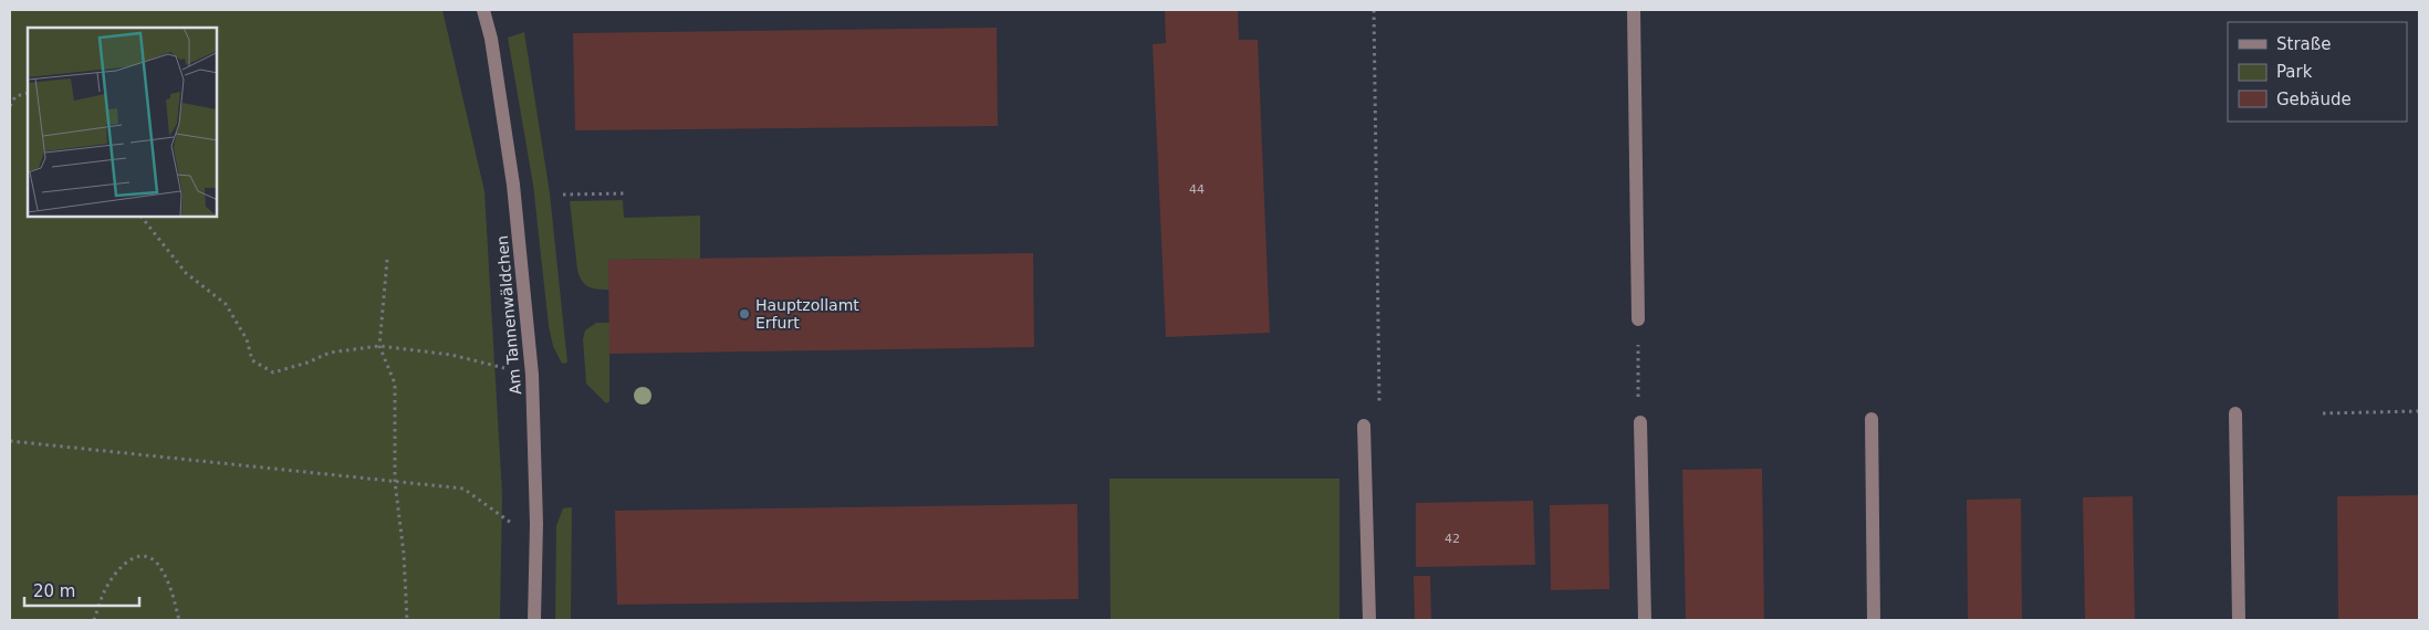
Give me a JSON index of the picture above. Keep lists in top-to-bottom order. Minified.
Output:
{"streets":{"street":["Am Tannenwäldchen"]},"places":["Hauptzollamt Erfurt"],"house_numbers":["44","42"],"legend":["Straße","Park","Gebäude"],"scale_bar":"20 m"}
